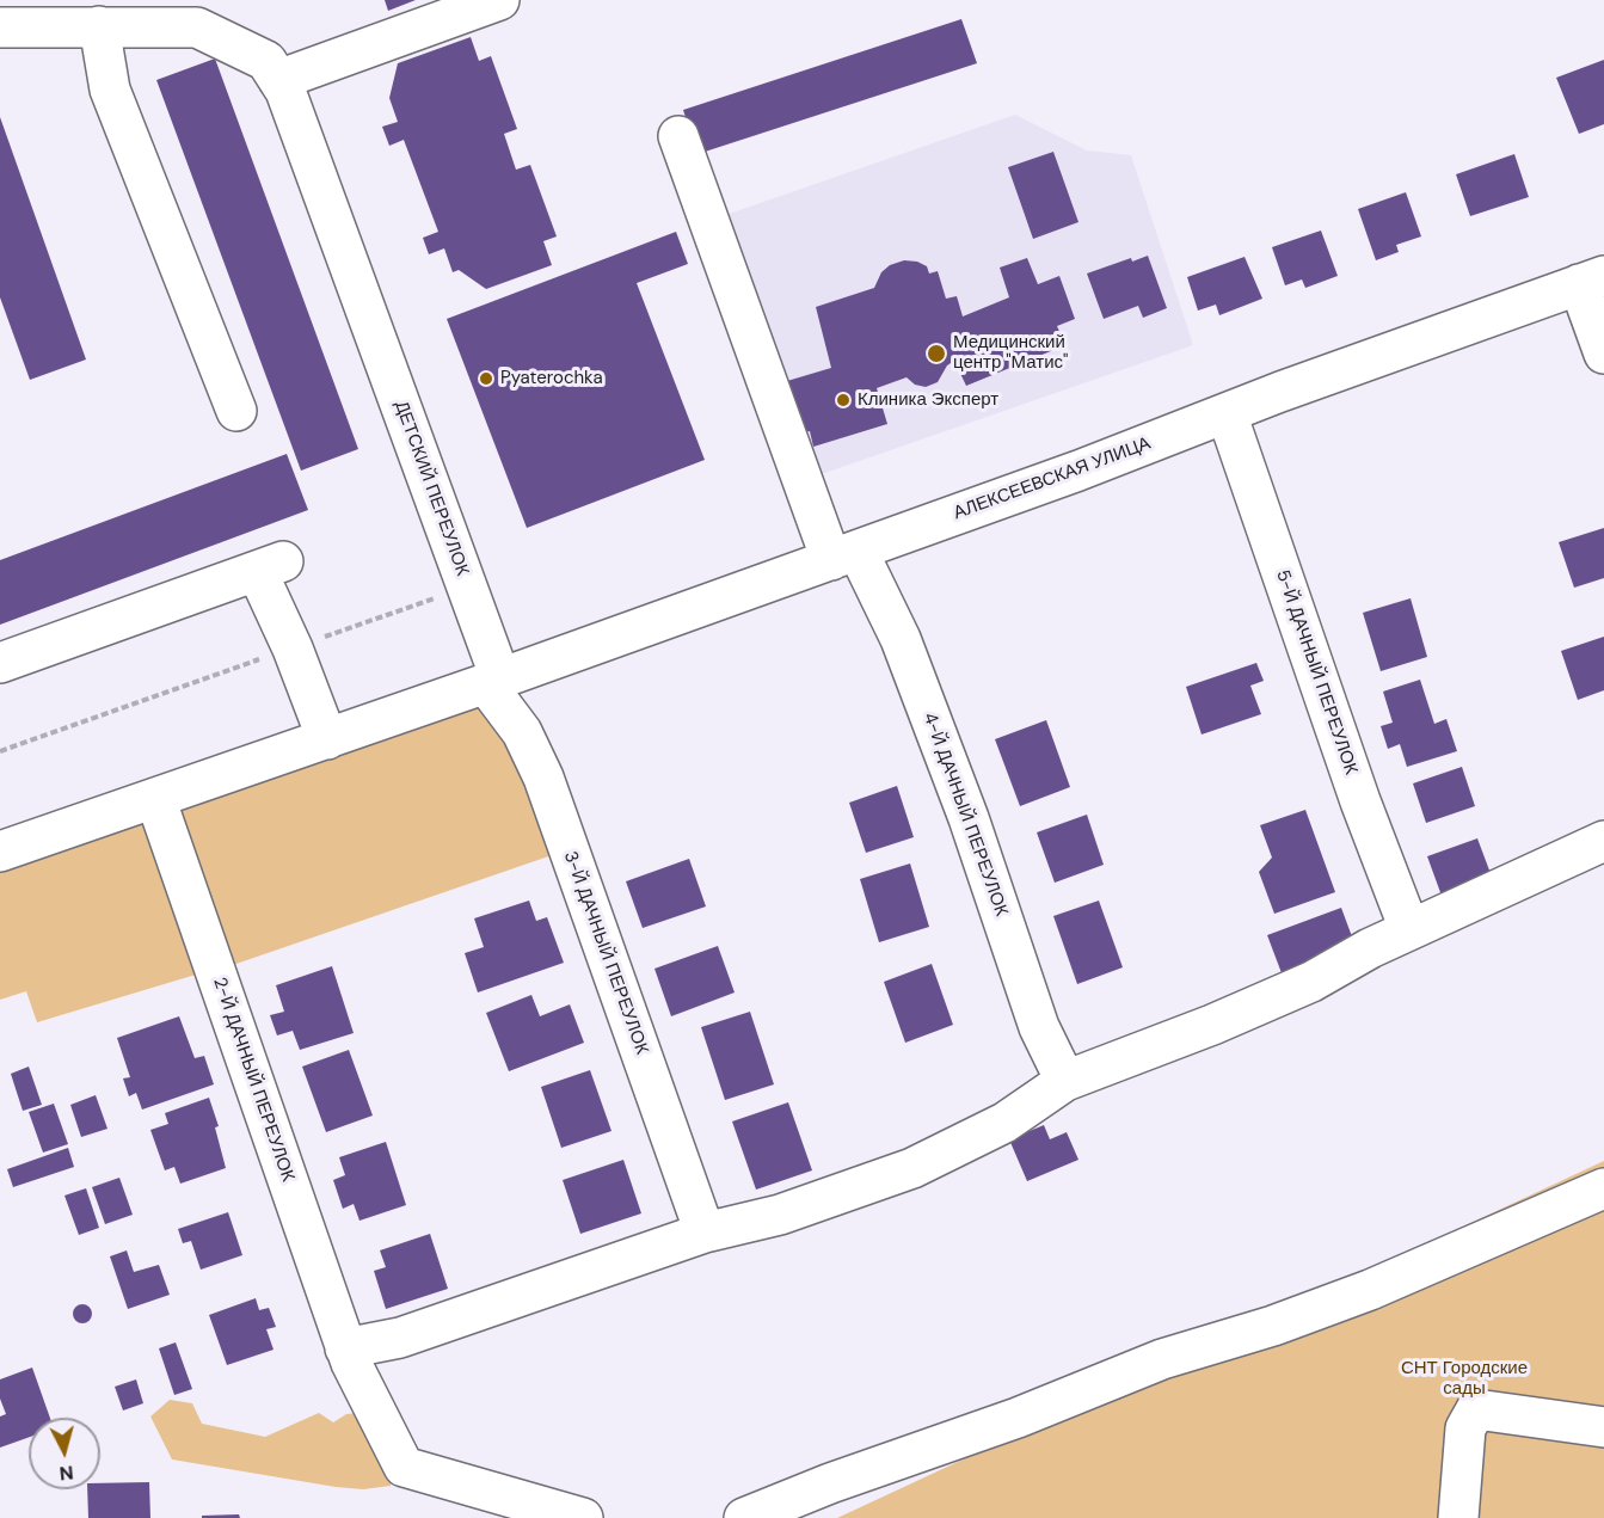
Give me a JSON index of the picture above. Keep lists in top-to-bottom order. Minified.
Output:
{"streets":{"street":["АЛЕКСЕЕВСКАЯ УЛИЦА","ДЕТСКИЙ ПЕРЕУЛОК","5-Й ДАЧНЫЙ ПЕРЕУЛОК","4-Й ДАЧНЫЙ ПЕРЕУЛОК","3-Й ДАЧНЫЙ ПЕРЕУЛОК","2-Й ДАЧНЫЙ ПЕРЕУЛОК"]},"crossings":[["АЛЕКСЕЕВСКАЯ УЛИЦА","ДЕТСКИЙ ПЕРЕУЛОК"],["АЛЕКСЕЕВСКАЯ УЛИЦА","5-Й ДАЧНЫЙ ПЕРЕУЛОК"],["АЛЕКСЕЕВСКАЯ УЛИЦА","4-Й ДАЧНЫЙ ПЕРЕУЛОК"],["АЛЕКСЕЕВСКАЯ УЛИЦА","3-Й ДАЧНЫЙ ПЕРЕУЛОК"],["ДЕТСКИЙ ПЕРЕУЛОК","3-Й ДАЧНЫЙ ПЕРЕУЛОК"]],"parks":["СНТ Городские сады"],"places":["Медицинский центр \"Матис\"","Pyaterochka","Клиника Эксперт"],"north":"bottom"}
